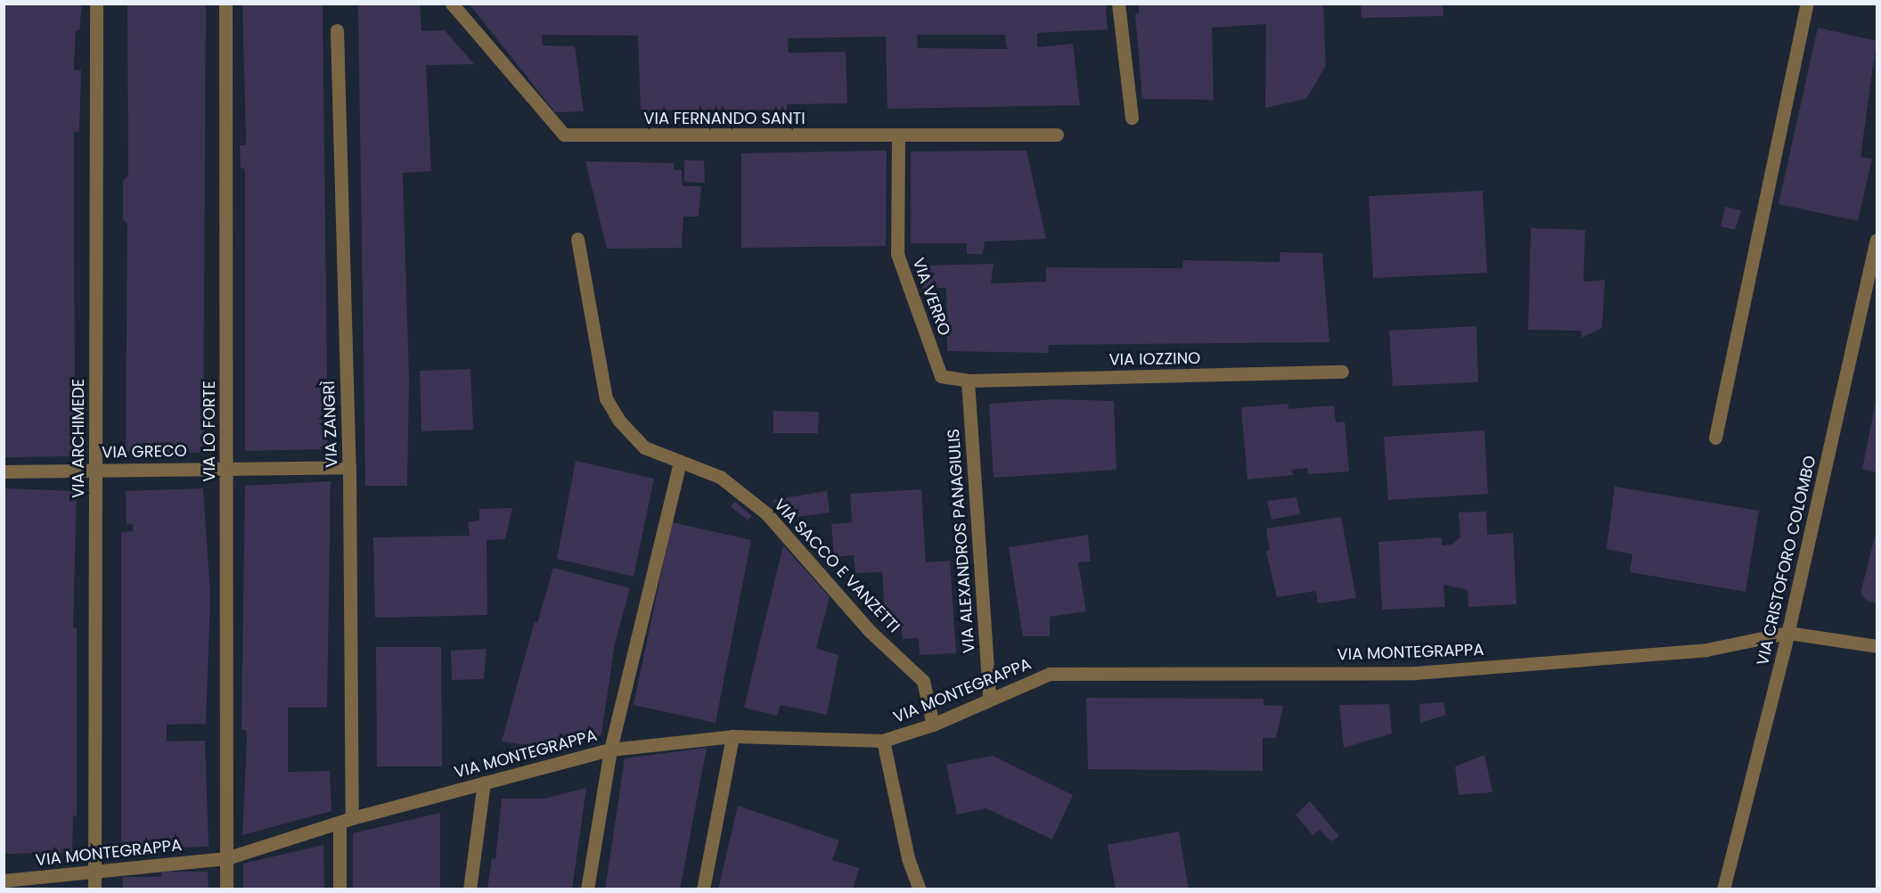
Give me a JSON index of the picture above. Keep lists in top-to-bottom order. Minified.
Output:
{"streets":{"street":["VIA FERNANDO SANTI","VIA VERRO","VIA IOZZINO","VIA ZANGRÌ","VIA LO FORTE","VIA ARCHIMEDE","VIA GRECO","VIA ALEXANDROS PANAGIULIS","VIA CRISTOFORO COLOMBO","VIA SACCO E VANZETTI","VIA MONTEGRAPPA"]},"crossings":[["VIA FERNANDO SANTI","VIA VERRO"],["VIA VERRO","VIA IOZZINO"],["VIA VERRO","VIA ALEXANDROS PANAGIULIS"],["VIA IOZZINO","VIA ALEXANDROS PANAGIULIS"],["VIA ZANGRÌ","VIA GRECO"],["VIA ZANGRÌ","VIA MONTEGRAPPA"],["VIA LO FORTE","VIA GRECO"],["VIA LO FORTE","VIA MONTEGRAPPA"],["VIA ARCHIMEDE","VIA GRECO"],["VIA ARCHIMEDE","VIA MONTEGRAPPA"],["VIA ALEXANDROS PANAGIULIS","VIA MONTEGRAPPA"],["VIA CRISTOFORO COLOMBO","VIA MONTEGRAPPA"],["VIA SACCO E VANZETTI","VIA MONTEGRAPPA"]]}
